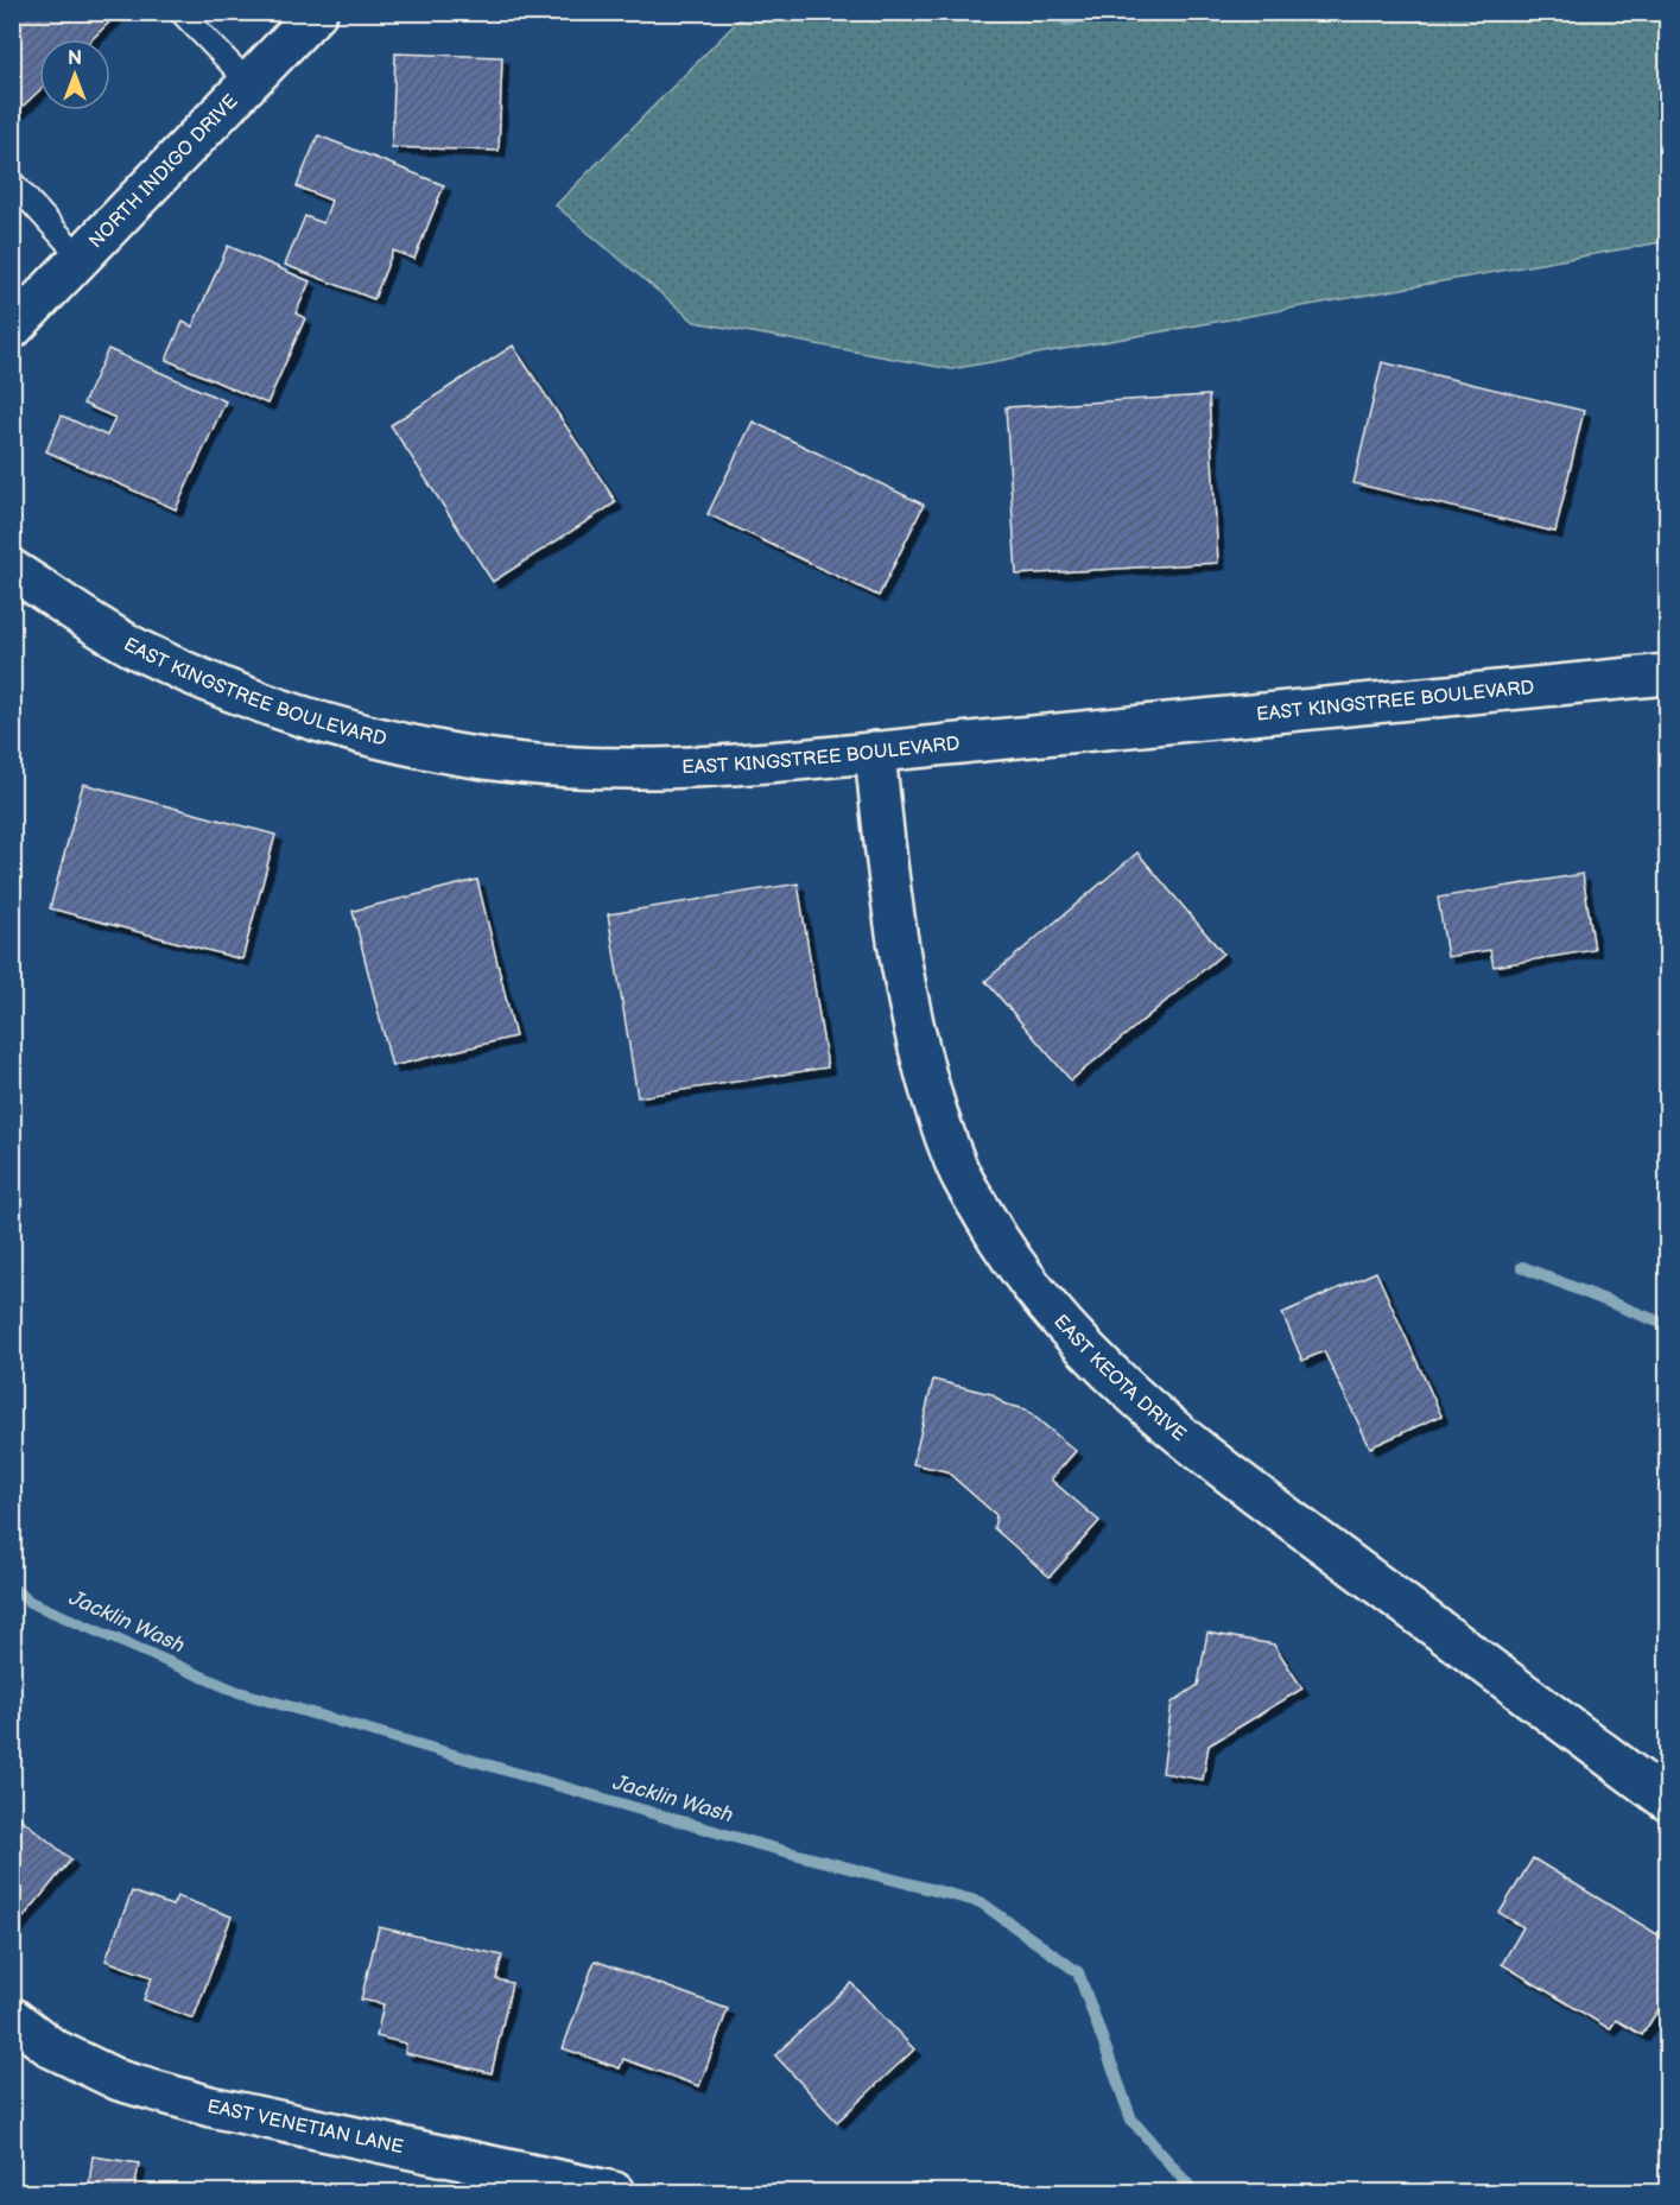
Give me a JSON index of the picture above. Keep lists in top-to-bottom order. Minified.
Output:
{"streets":{"street":["NORTH INDIGO DRIVE","EAST KINGSTREE BOULEVARD","EAST KEOTA DRIVE","EAST VENETIAN LANE"]},"crossings":[["EAST KINGSTREE BOULEVARD","EAST KEOTA DRIVE"]],"water":["Jacklin Wash"],"north":"top"}
